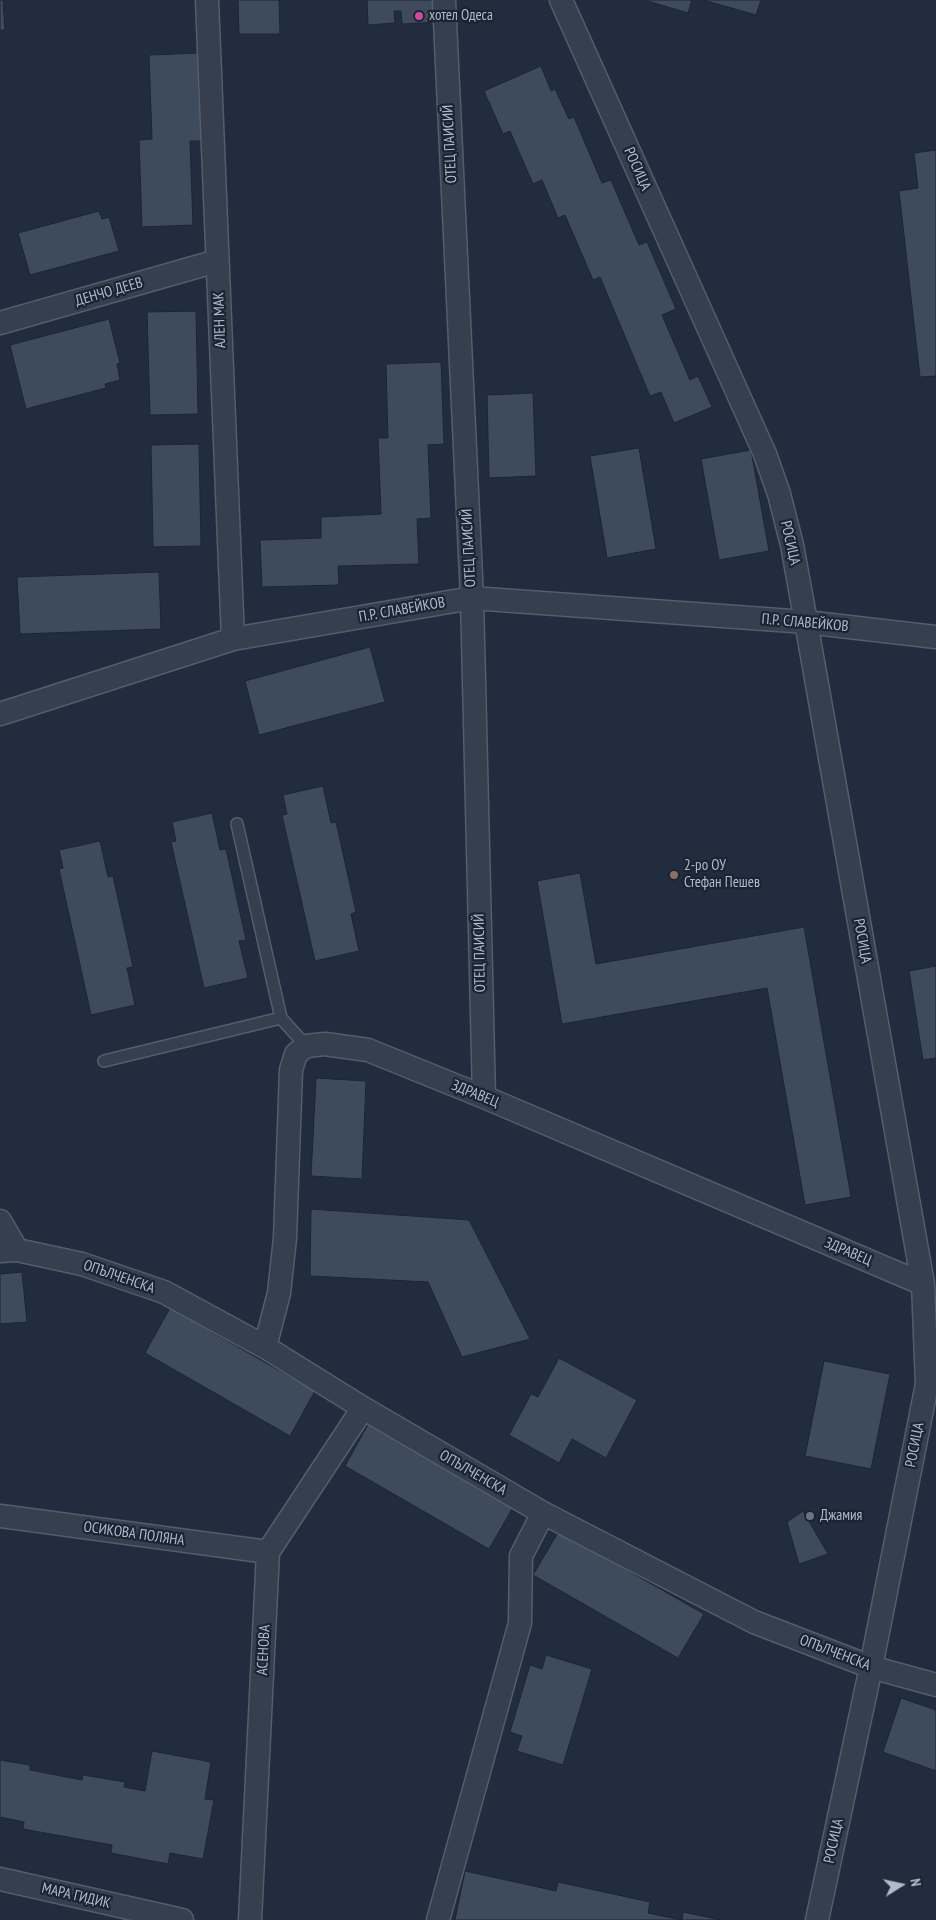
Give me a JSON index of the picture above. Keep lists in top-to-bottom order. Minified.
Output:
{"streets":{"street":["ОТЕЦ ПАИСИЙ","РОСИЦА","ДЕНЧО ДЕЕВ","АЛЕН МАК","П.Р. СЛАВЕЙКОВ","ЗДРАВЕЦ","ОПЪЛЧЕНСКА","ОСИКОВА ПОЛЯНА","АСЕНОВА","МАРА ГИДИК"]},"crossings":[["ОТЕЦ ПАИСИЙ","П.Р. СЛАВЕЙКОВ"],["ОТЕЦ ПАИСИЙ","ЗДРАВЕЦ"],["РОСИЦА","П.Р. СЛАВЕЙКОВ"],["РОСИЦА","ЗДРАВЕЦ"],["РОСИЦА","ОПЪЛЧЕНСКА"],["ДЕНЧО ДЕЕВ","АЛЕН МАК"],["АЛЕН МАК","П.Р. СЛАВЕЙКОВ"],["ОСИКОВА ПОЛЯНА","АСЕНОВА"]],"places":["хотел Одеса","2-ро ОУ Стефан Пешев","Джамия"],"north":"right"}
